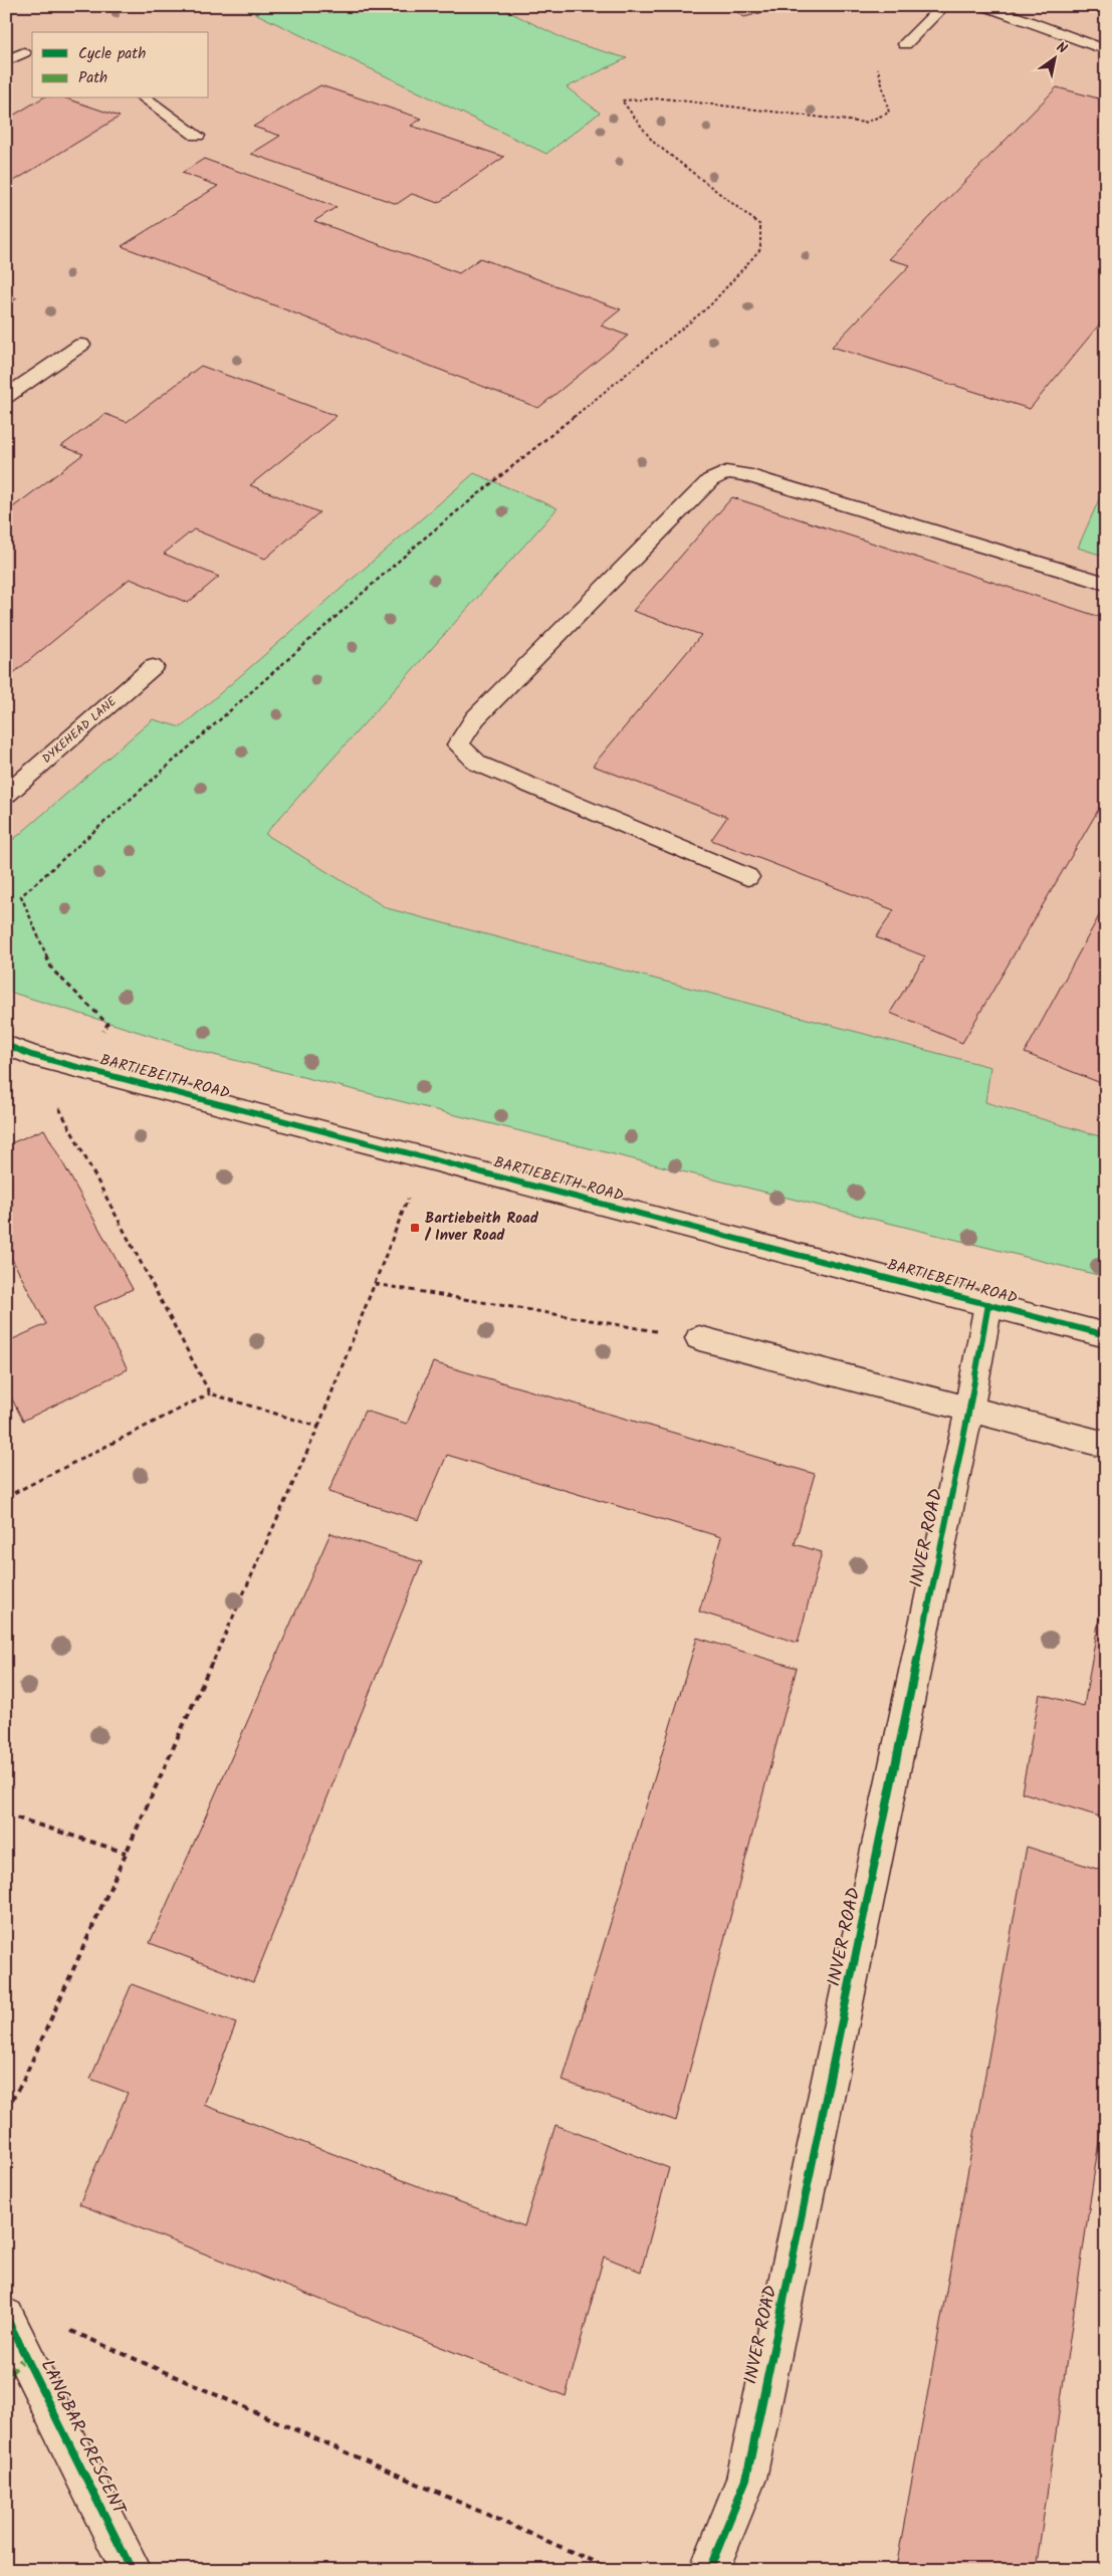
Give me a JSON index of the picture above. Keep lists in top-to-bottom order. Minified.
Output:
{"streets":{"street":["DYKEHEAD LANE","BARTIEBEITH ROAD","INVER ROAD","LANGBAR CRESCENT"]},"crossings":[["BARTIEBEITH ROAD","INVER ROAD"]],"places":{"transit":["Bartiebeith Road / Inver Road"]},"legend":["Cycle path","Path"],"north":"top right"}
